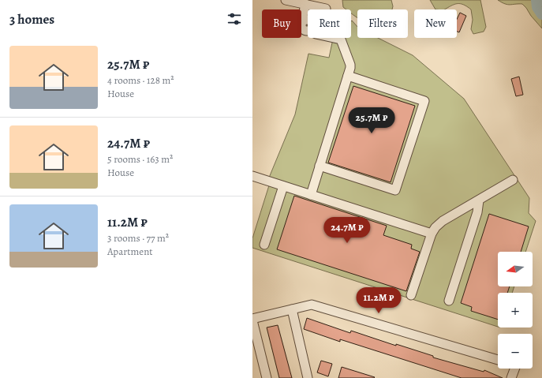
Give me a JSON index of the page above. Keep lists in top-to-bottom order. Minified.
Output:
{"north":"left","page":{"heading":"3 homes","chip":["Buy","Rent","Filters","New"],"list":[{"name":"25.7M ₽","note":"4 rooms · 128 m² · House"},{"name":"24.7M ₽","note":"5 rooms · 163 m² · House"},{"name":"11.2M ₽","note":"3 rooms · 77 m² · Apartment"}],"price":["25.7M ₽","24.7M ₽","11.2M ₽"],"map_buttons":["+","−"]}}
